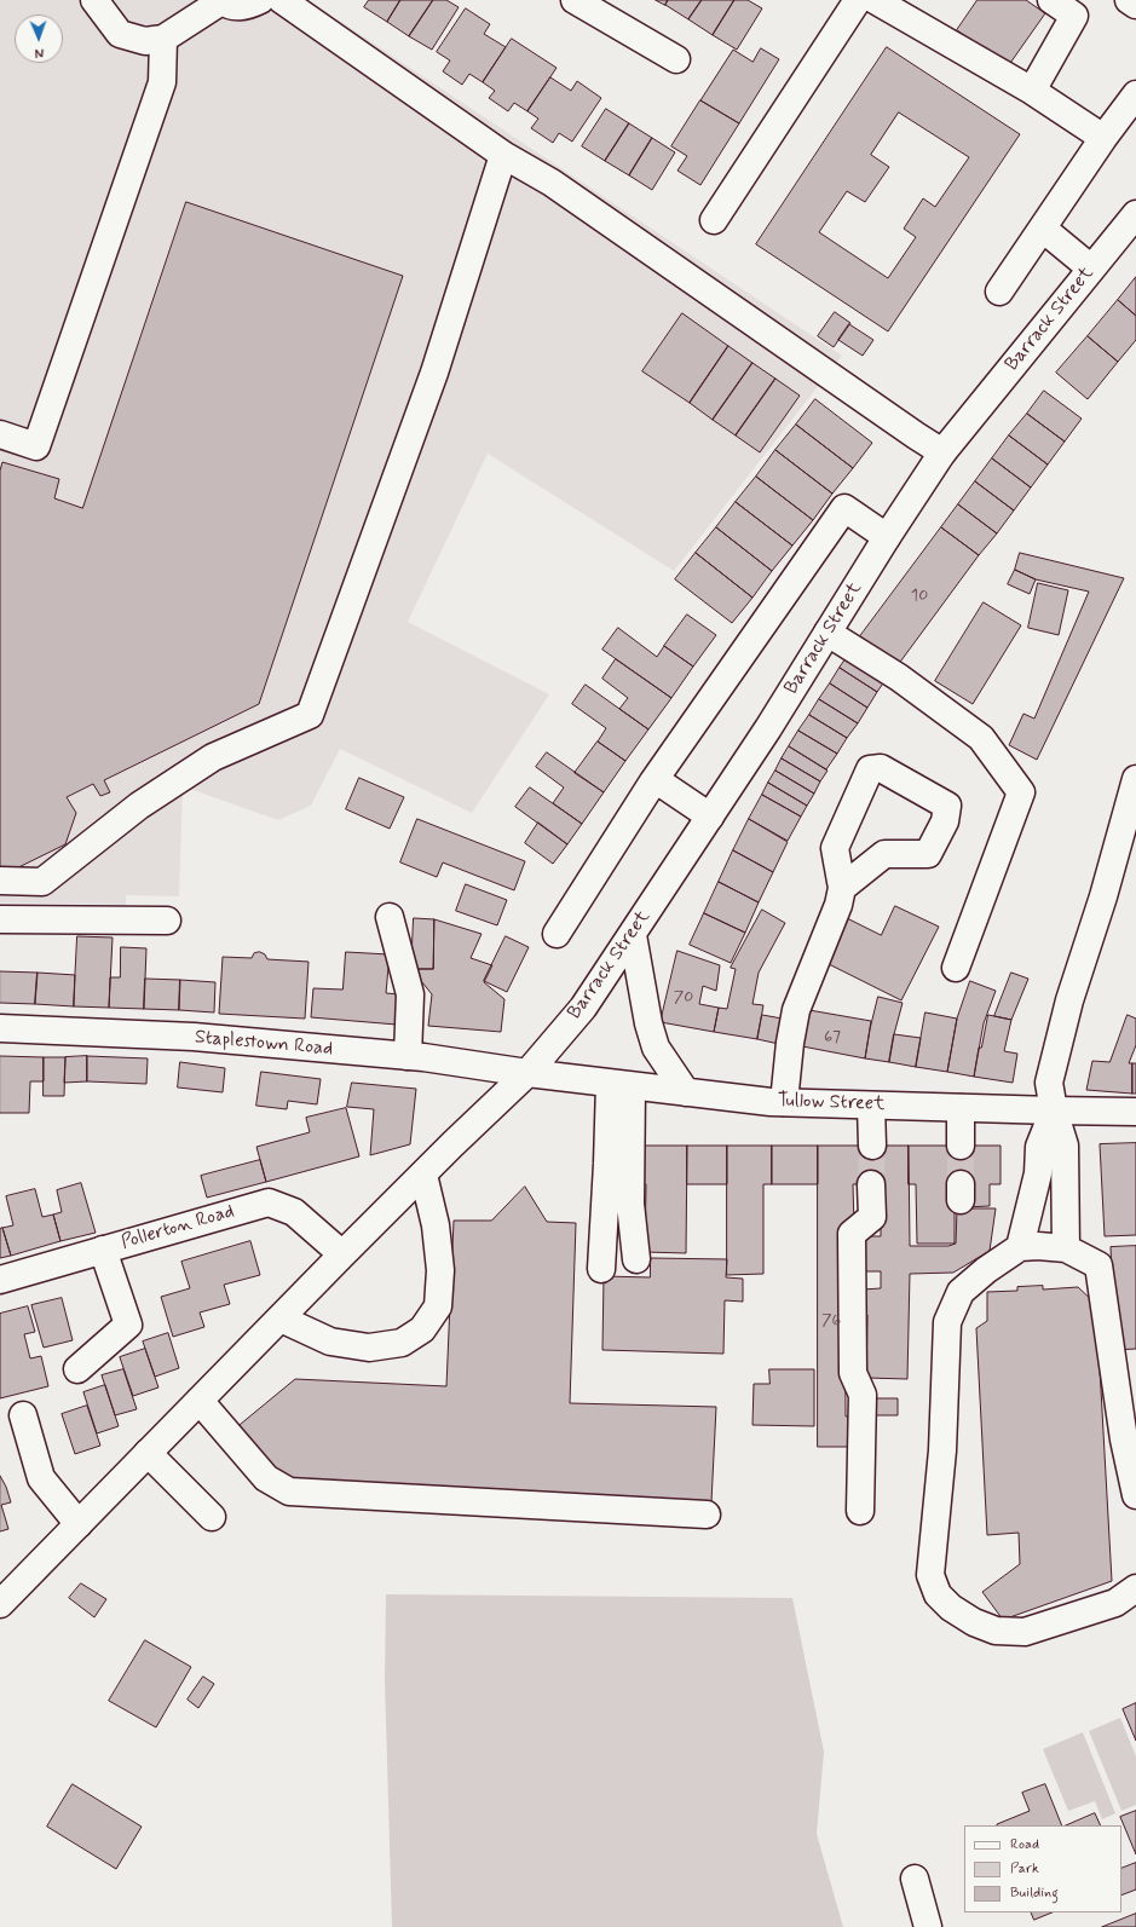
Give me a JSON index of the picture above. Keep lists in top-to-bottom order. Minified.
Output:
{"streets":{"main road":["Barrack Street","Staplestown Road","Tullow Street","Pollerton Road"]},"crossings":[["Barrack Street","Staplestown Road"],["Barrack Street","Tullow Street"],["Barrack Street","Pollerton Road"],["Staplestown Road","Tullow Street"]],"house_numbers":["10","70","67","76"],"legend":["Road","Park","Building"],"north":"bottom"}
